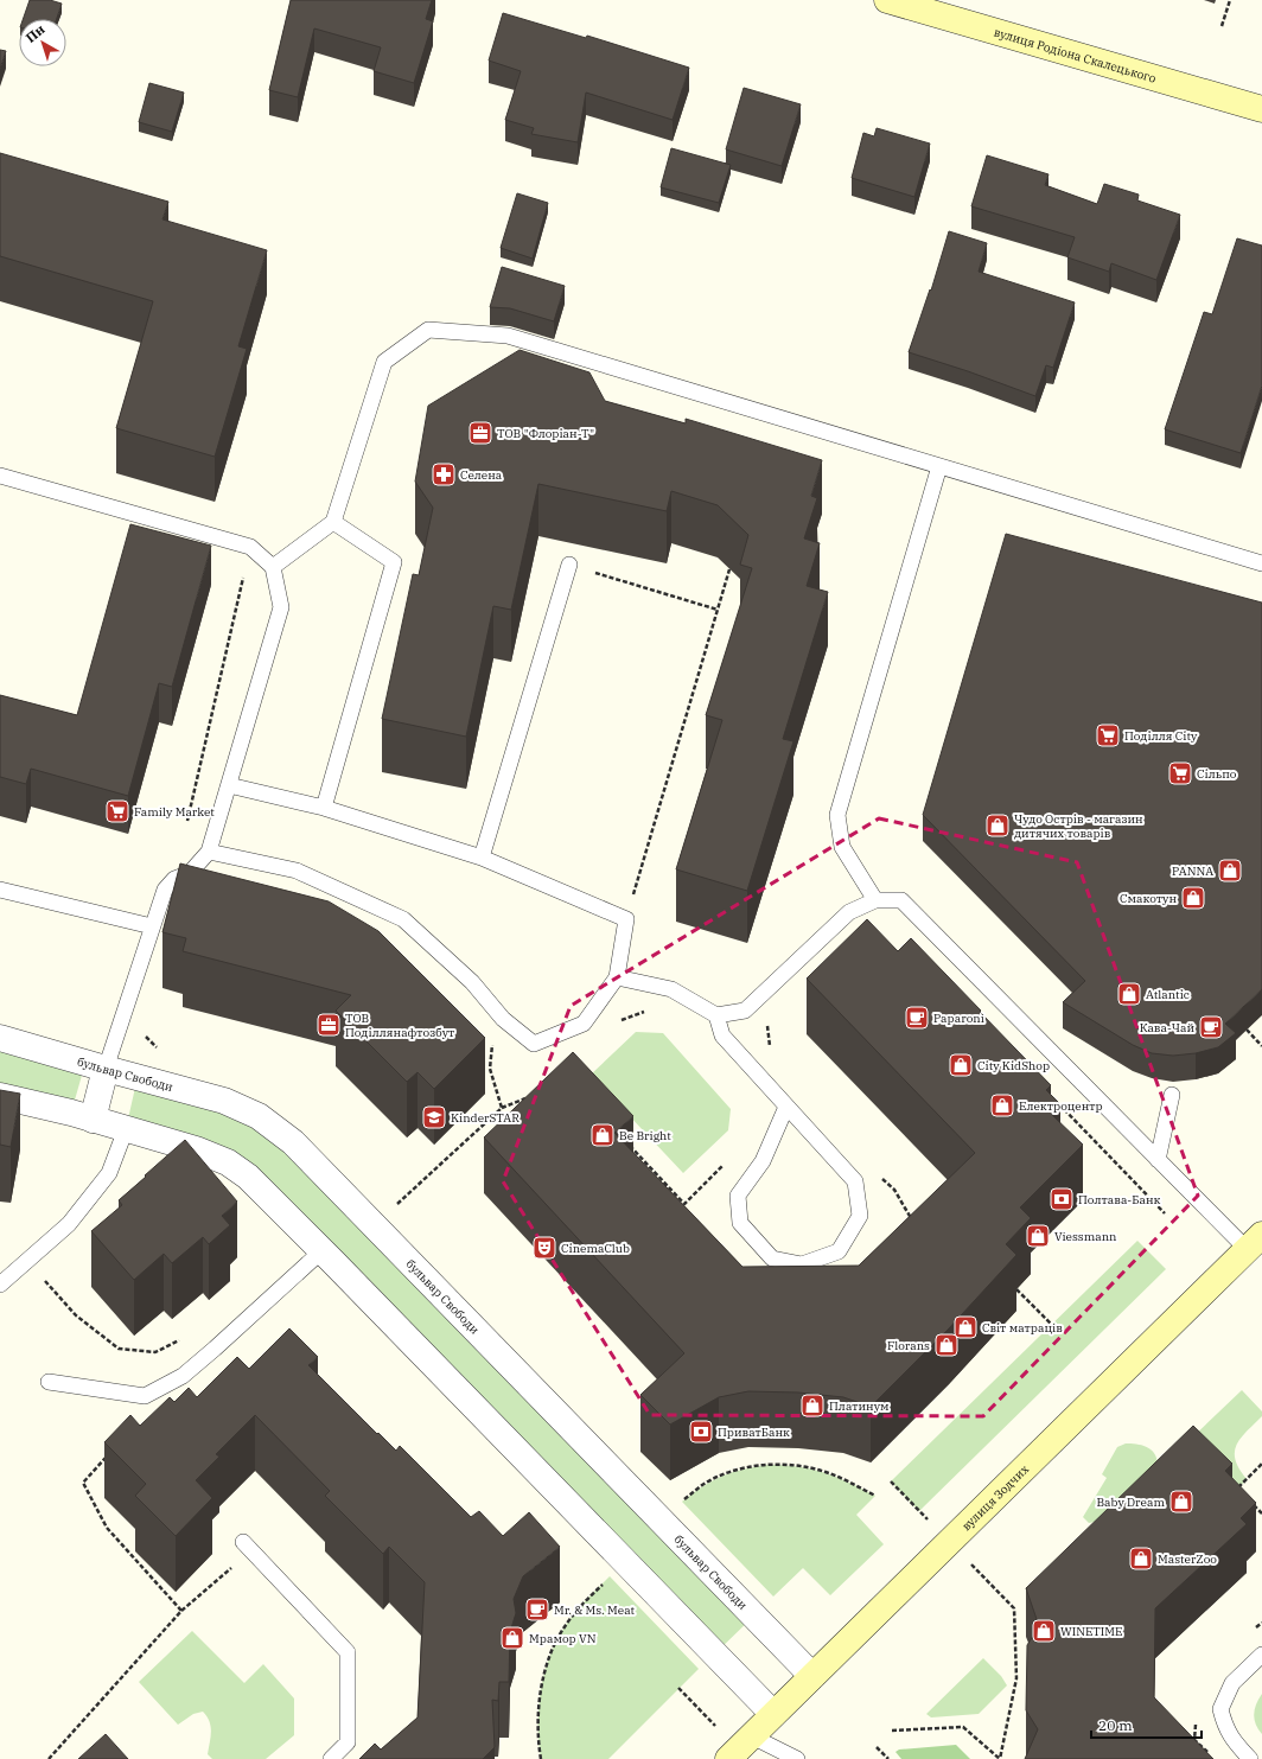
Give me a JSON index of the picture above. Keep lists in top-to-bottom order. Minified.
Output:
{"streets":{"main road":["вулиця Родіона Скалецького","вулиця Зодчих"],"street":["бульвар Свободи"]},"crossings":[["бульвар Свободи","вулиця Зодчих"]],"places":{"office":["ТОВ \"Флоріан-Т\"","ТОВ Поділлянафтозбут"],"pharmacy":["Селена"],"supermarket":["Поділля City","Сільпо","Family Market"],"shop":["Чудо Острів - магазин дитячих товарів","PANNA","Смакотун","Atlantic","City KidShop","Електроцентр","Be Bright","Viessmann","Світ матраців","Florans","Платинум","Baby Dream","MasterZoo","WINETIME","Мрамор VN"],"cafe":["Paparoni","Кава-Чай","Mr. & Ms. Meat"],"school or university":["KinderSTAR"],"bank":["Полтава-Банк","ПриватБанк"],"theatre":["CinemaClub"]},"scale_bar":"20 m","north":"top left"}
